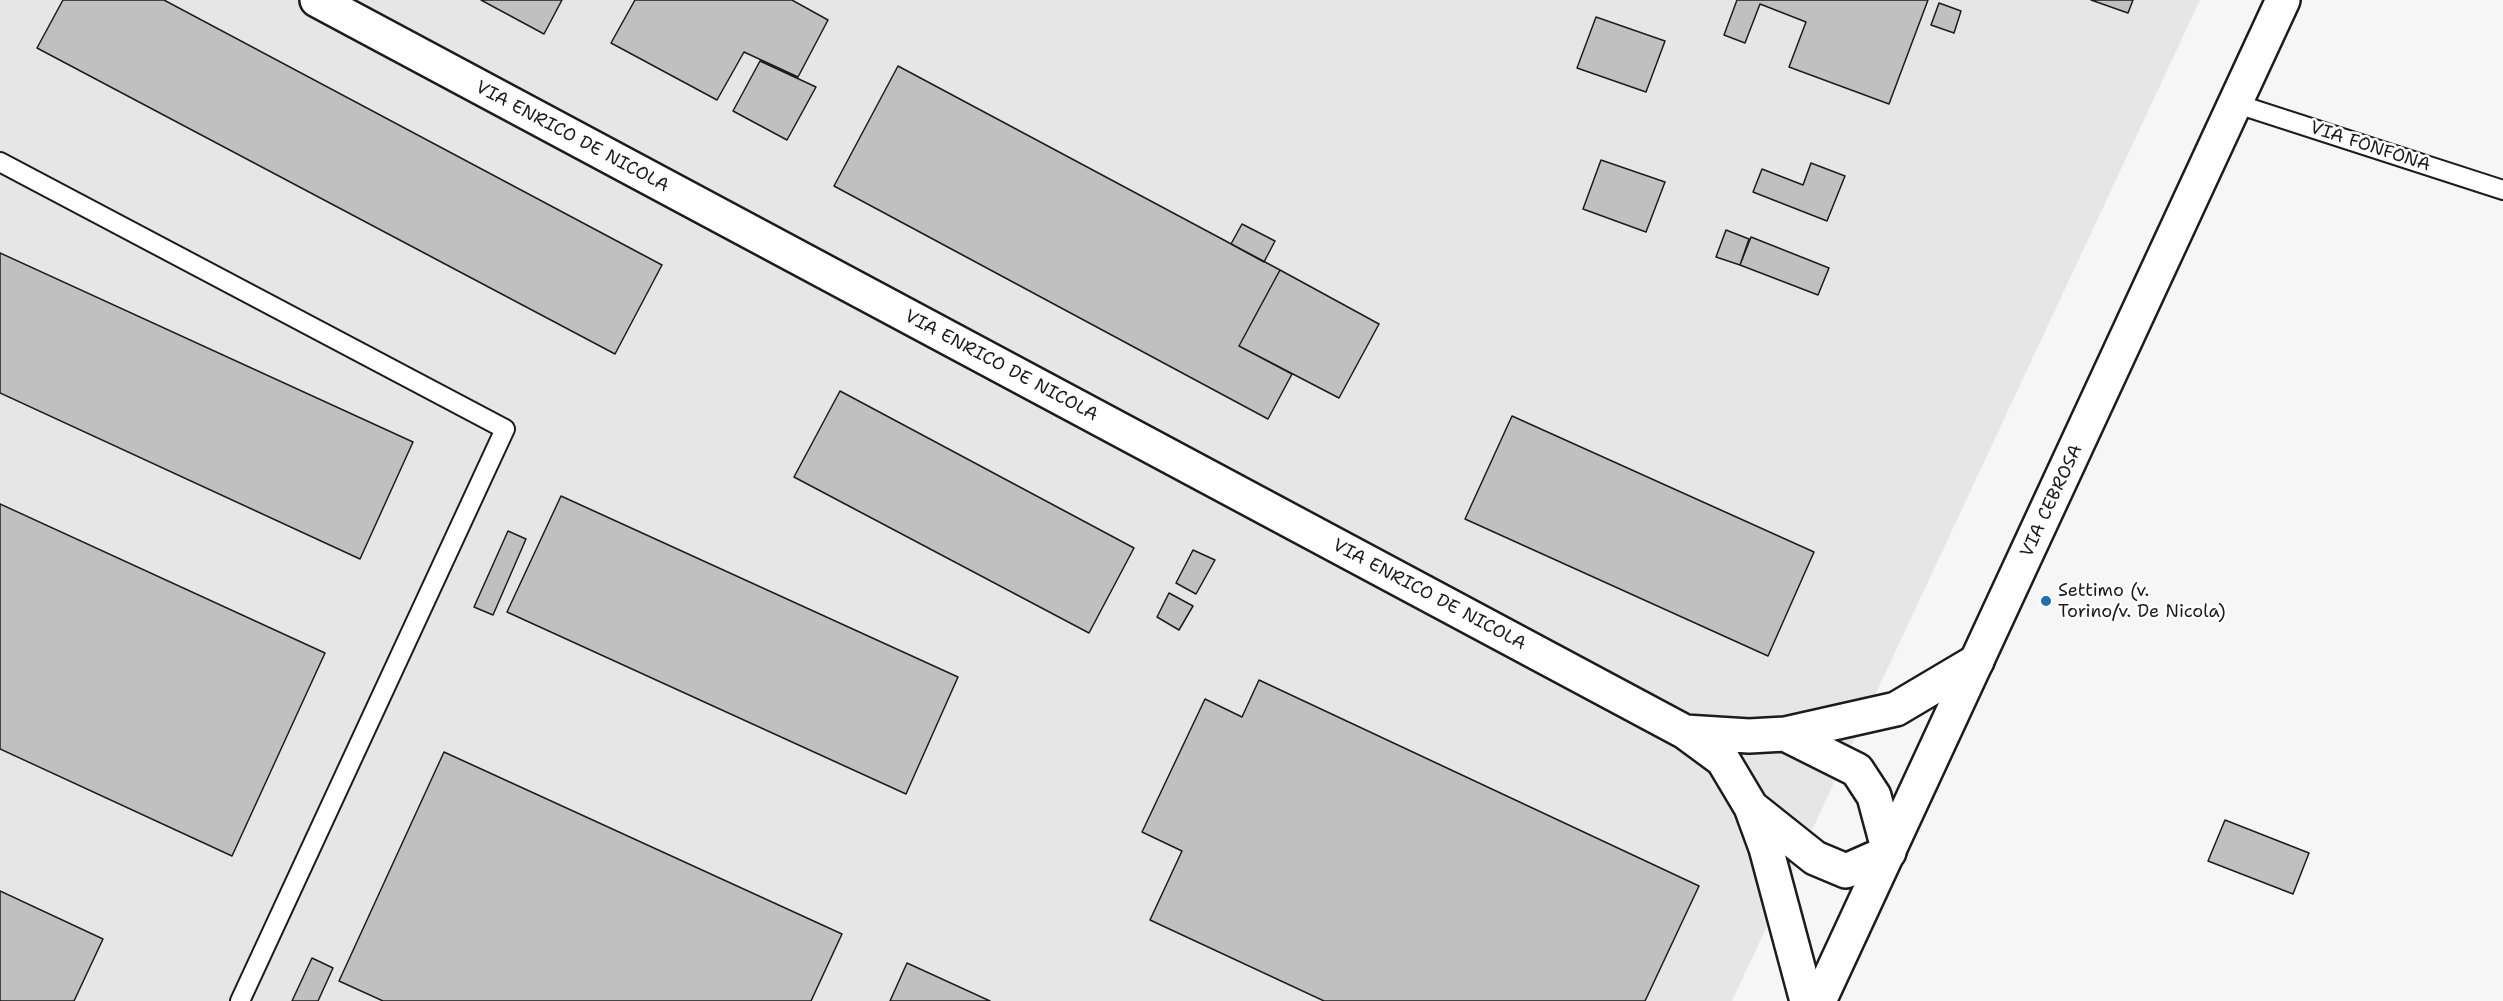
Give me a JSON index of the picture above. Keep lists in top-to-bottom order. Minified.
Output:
{"streets":{"street":["VIA ENRICO DE NICOLA","VIA CEBROSA"],"lane":["VIA FONFONA"]},"crossings":[["VIA ENRICO DE NICOLA","VIA CEBROSA"],["VIA FONFONA","VIA CEBROSA"]],"places":["Settimo (v. Torino/v. De Nicola)"]}
